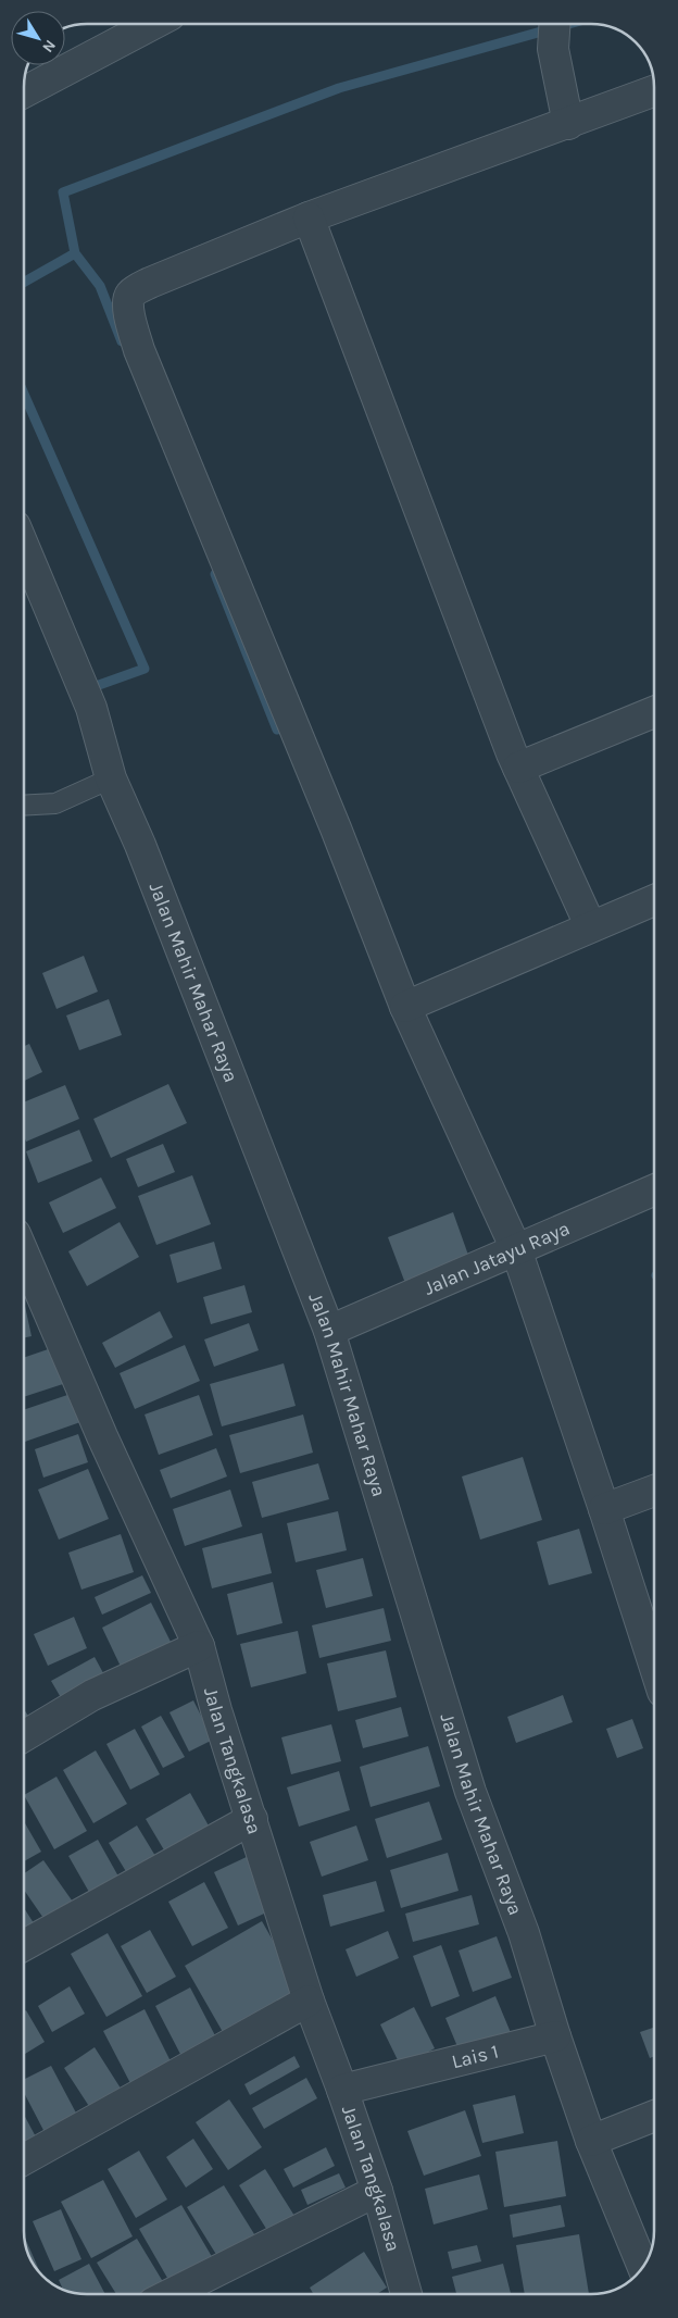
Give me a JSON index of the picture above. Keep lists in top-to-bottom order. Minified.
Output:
{"streets":{"street":["Jalan Mahir Mahar Raya","Jalan Jatayu Raya","Jalan Tangkalasa","Lais 1"]},"crossings":[["Jalan Mahir Mahar Raya","Jalan Jatayu Raya"],["Jalan Mahir Mahar Raya","Lais 1"],["Jalan Tangkalasa","Lais 1"]],"north":"bottom right"}
